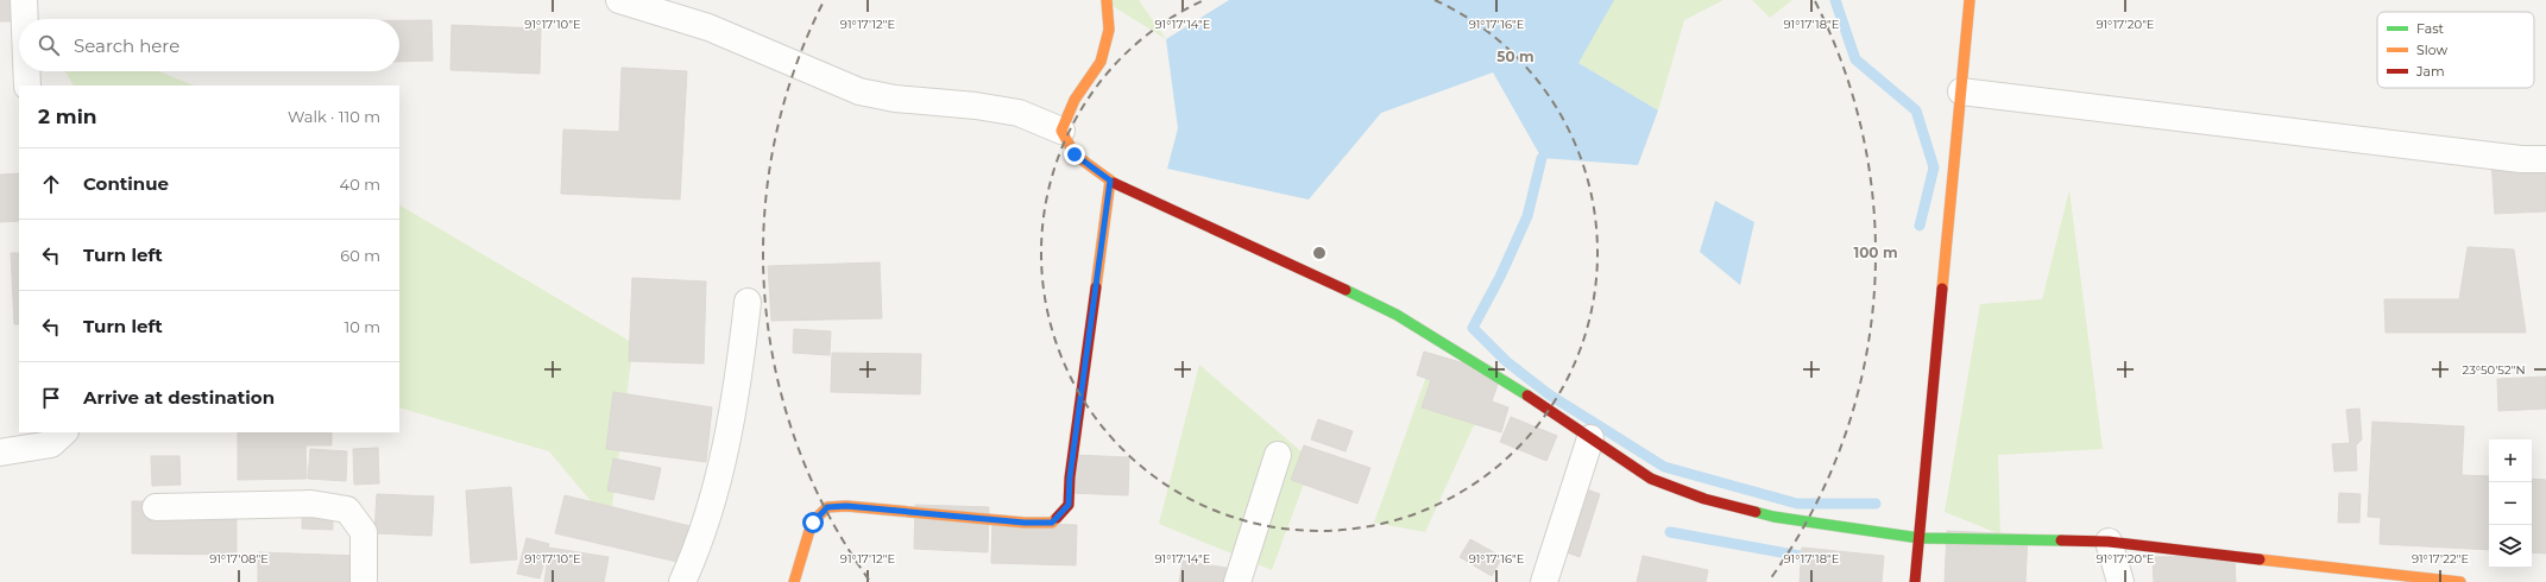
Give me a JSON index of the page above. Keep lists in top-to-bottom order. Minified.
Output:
{"legend":["Fast","Slow","Jam"],"page":{"search":"Search here","heading":["2 min","Walk · 110 m"],"list":[["Continue","40 m"],["Turn left","60 m"],["Turn left","10 m"],"Arrive at destination"],"map_buttons":["+","−"]},"coordinates":["91°17'10\"E","91°17'12\"E","91°17'14\"E","91°17'16\"E","91°17'18\"E","91°17'20\"E","23°50'52\"N","91°17'08\"E","91°17'22\"E"],"rings":["50 m","100 m"]}
